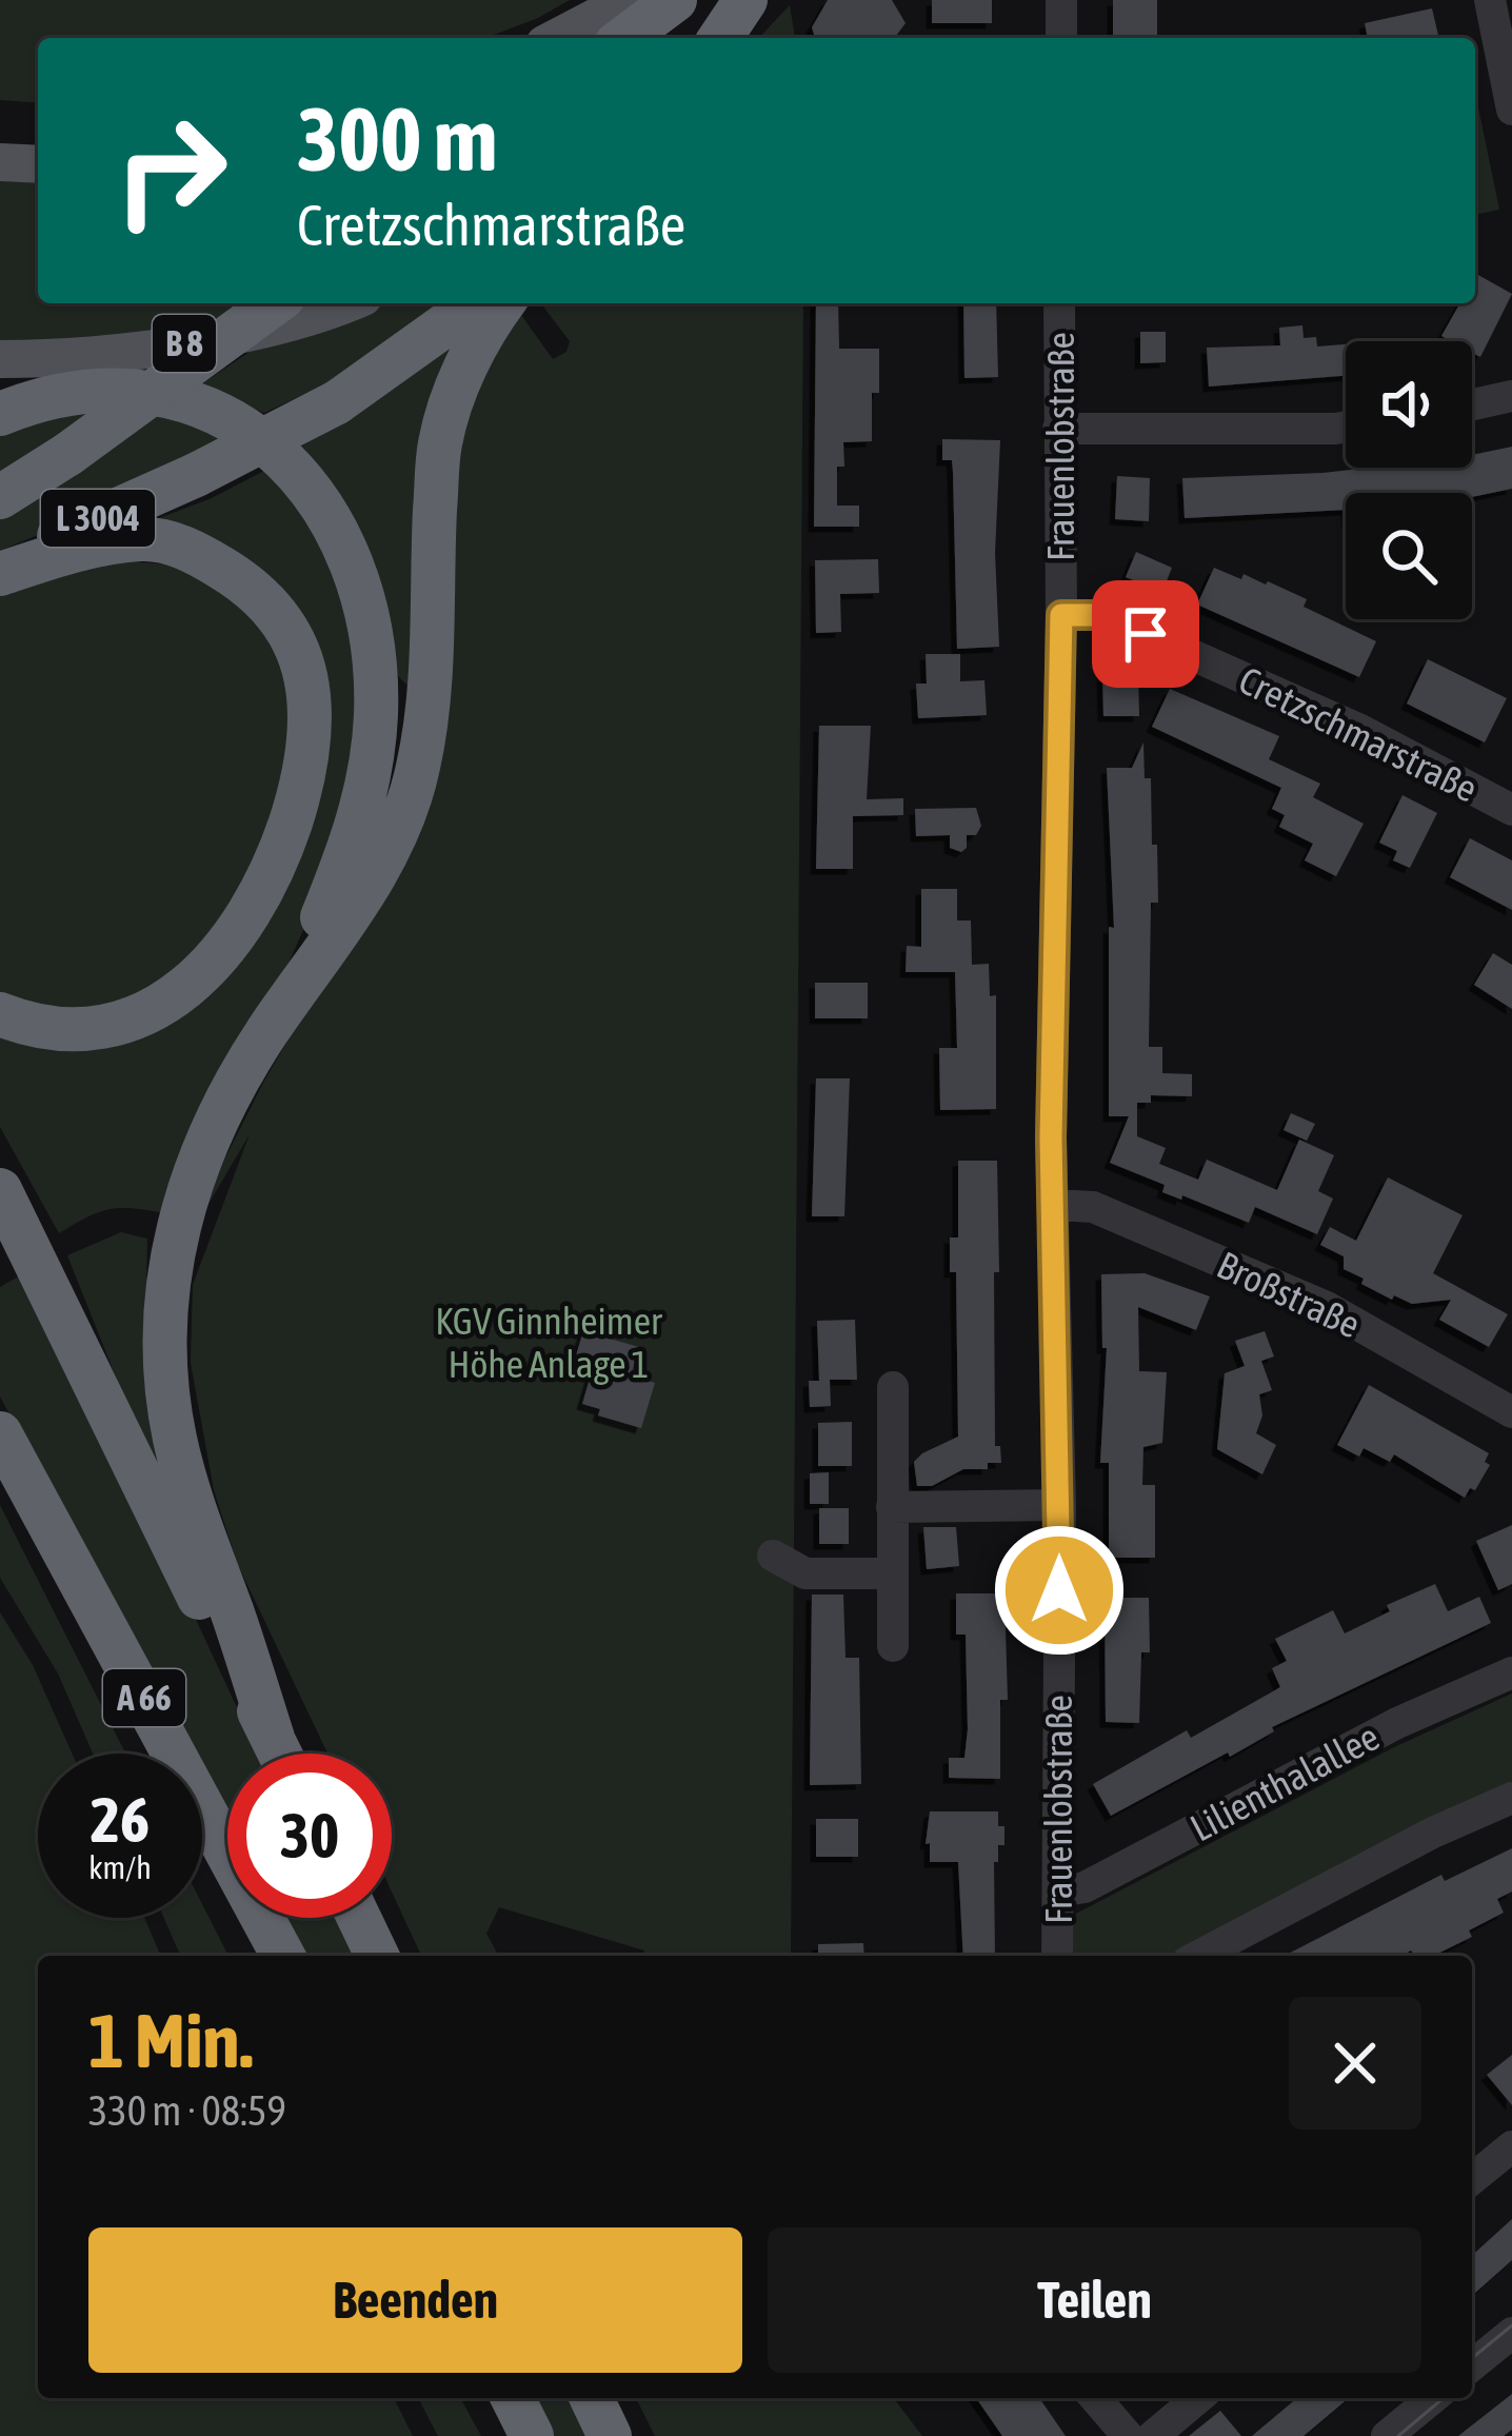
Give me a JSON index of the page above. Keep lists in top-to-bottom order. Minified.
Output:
{"streets":{"highway":["L 3004","A 66"],"main road":["B 8"],"street":["Frauenlobstraße","Cretzschmarstraße","Broßstraße","Lilienthalallee"]},"crossings":[["Frauenlobstraße","Cretzschmarstraße"],["Frauenlobstraße","Broßstraße"],["Frauenlobstraße","Lilienthalallee"]],"parks":["KGV Ginnheimer Höhe Anlage 1"],"page":{"turn":["300 m","Cretzschmarstraße"],"speed":"26 km/h","limit":"30","heading":["1 Min.","330 m · 08:59"],"buttons":["Beenden","Teilen"]}}
